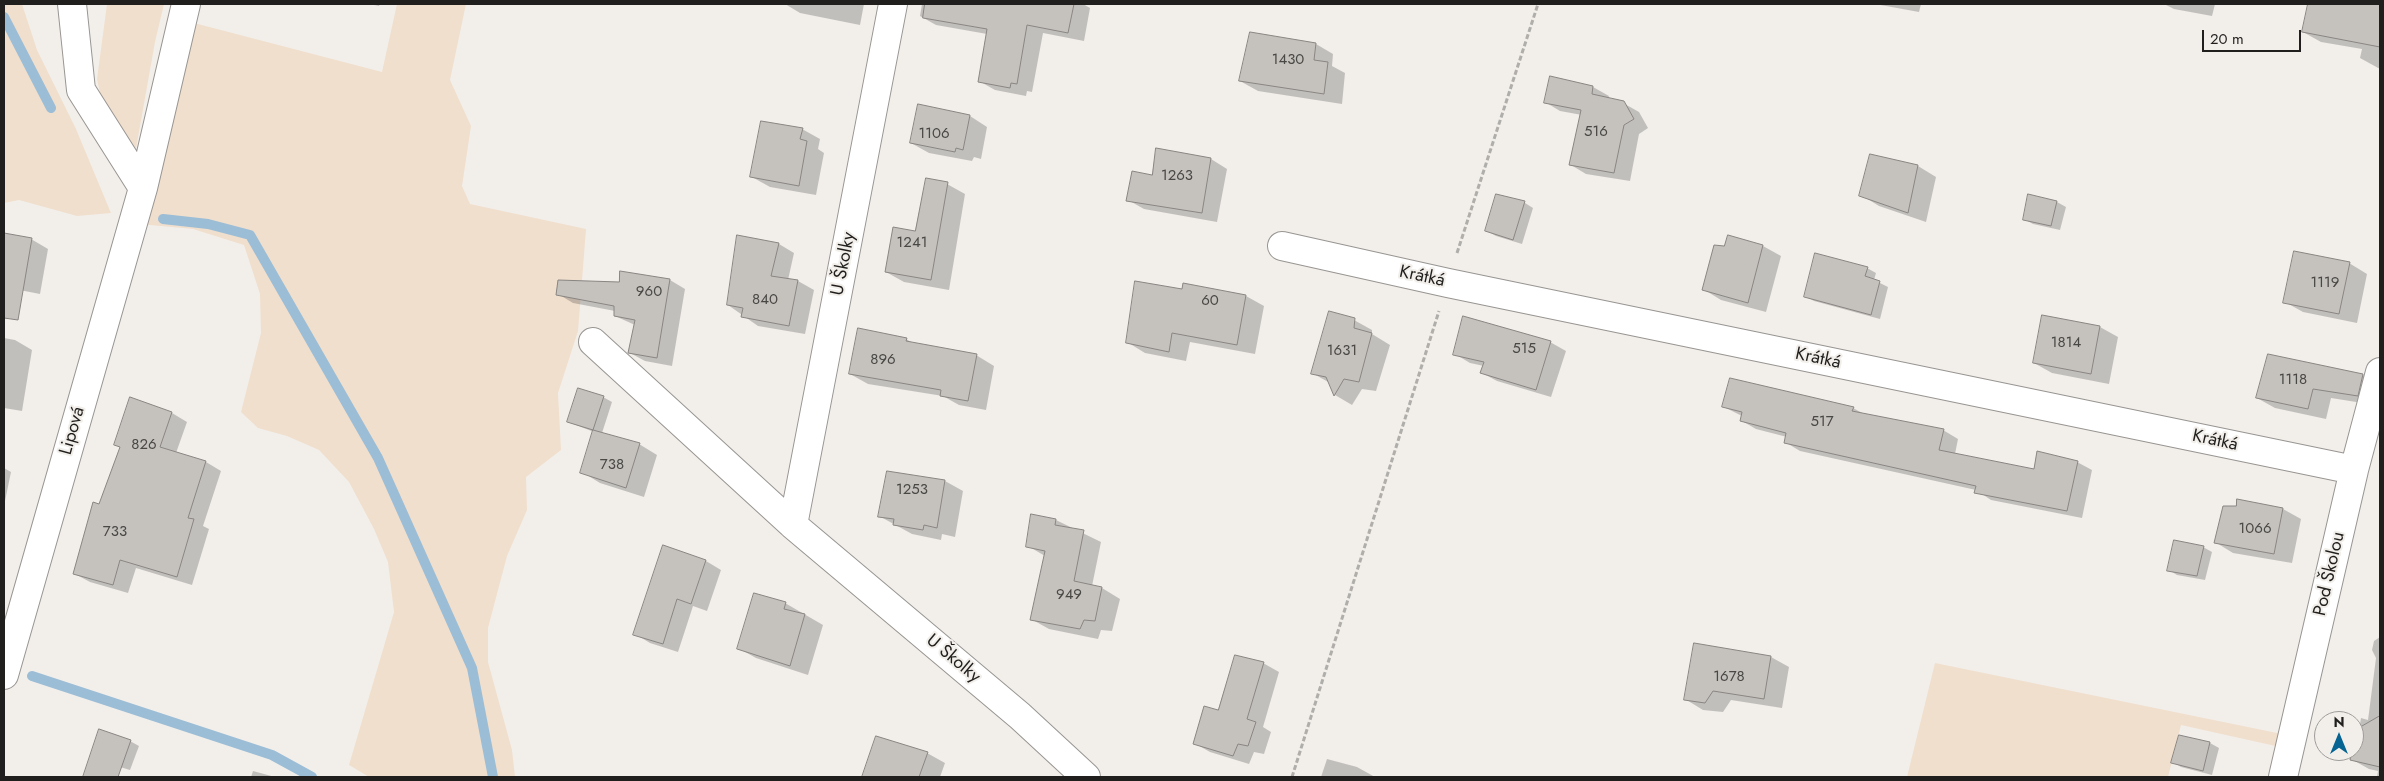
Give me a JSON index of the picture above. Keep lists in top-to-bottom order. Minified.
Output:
{"streets":{"street":["U Školky","Krátká","Lipová","Pod Školou"]},"crossings":[["Krátká","Pod Školou"]],"house_numbers":["1430","516","1106","1263","1241","1119","960","840","60","1814","515","1631","896","1118","517","826","738","1253","1066","733","949","1678"],"scale_bar":"20 m","north":"top"}
